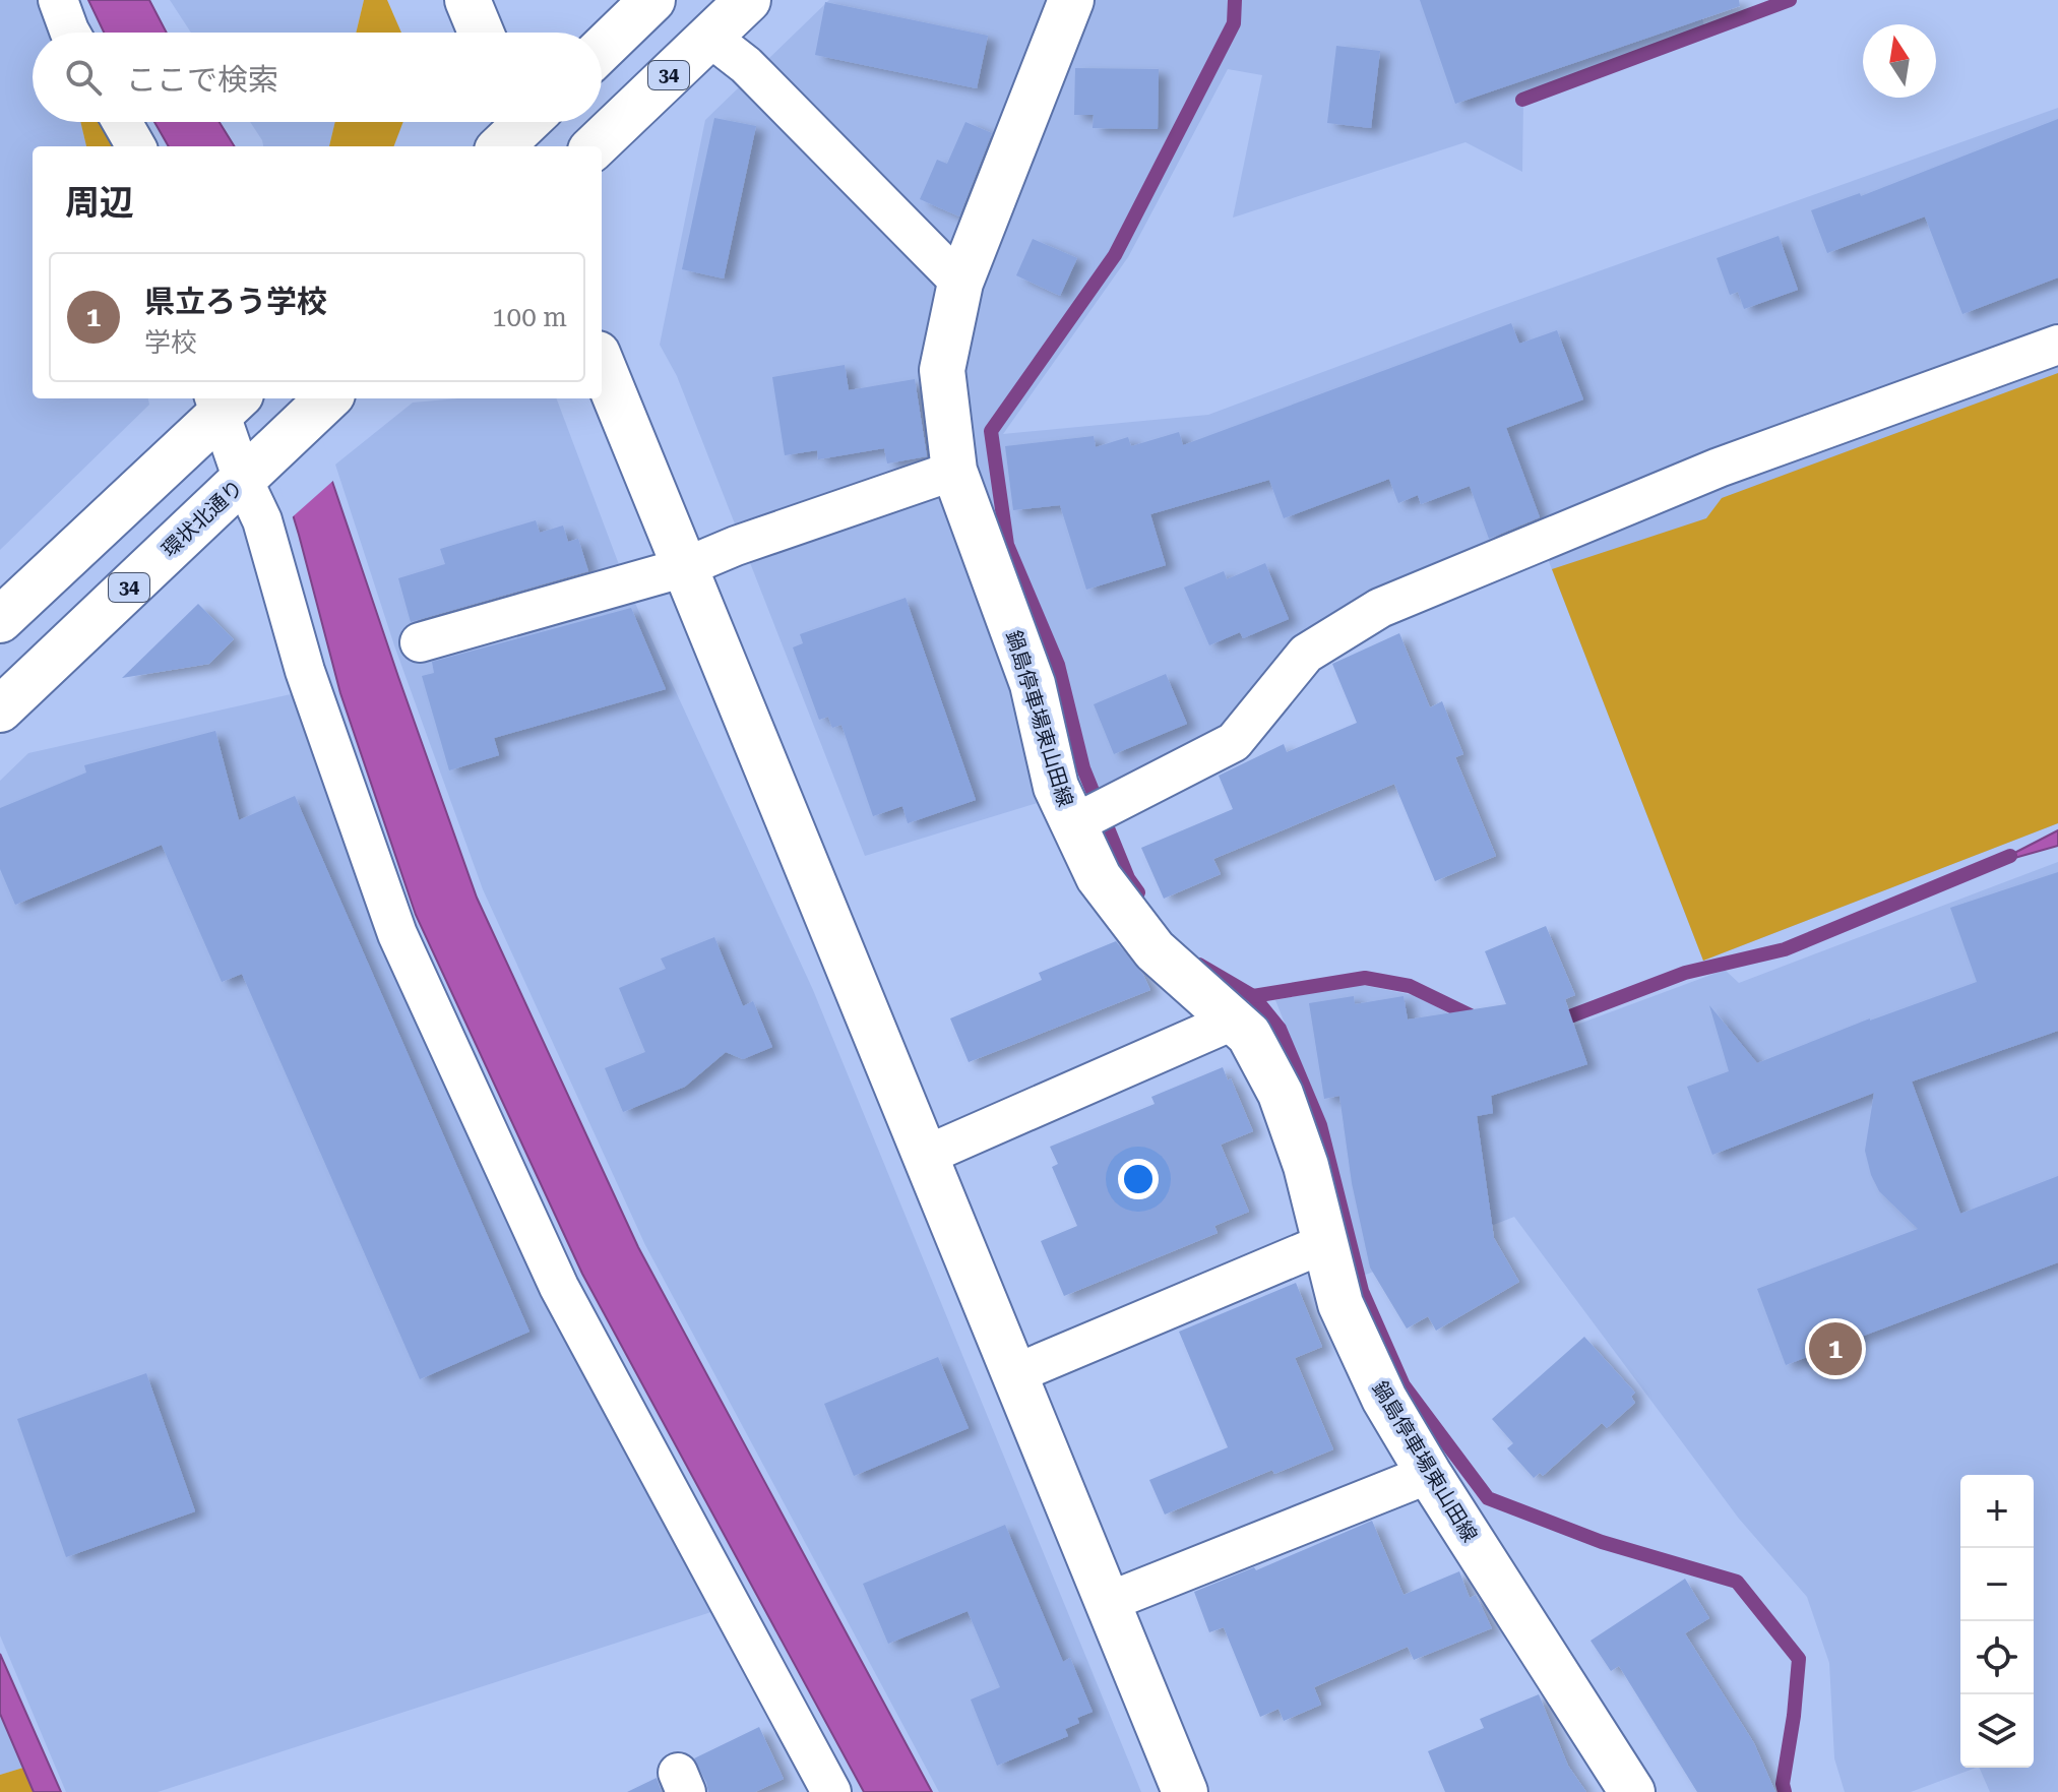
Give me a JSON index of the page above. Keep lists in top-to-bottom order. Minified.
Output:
{"streets":{"main road":["34","環状北通り","鍋島停車場東山田線"]},"north":"top","page":{"search":"ここで検索","heading":"周辺","list":[{"mark":"1","name":"県立ろう学校","note":"学校","value":"100 m"}],"pins":"1","map_buttons":["+","−"]}}
